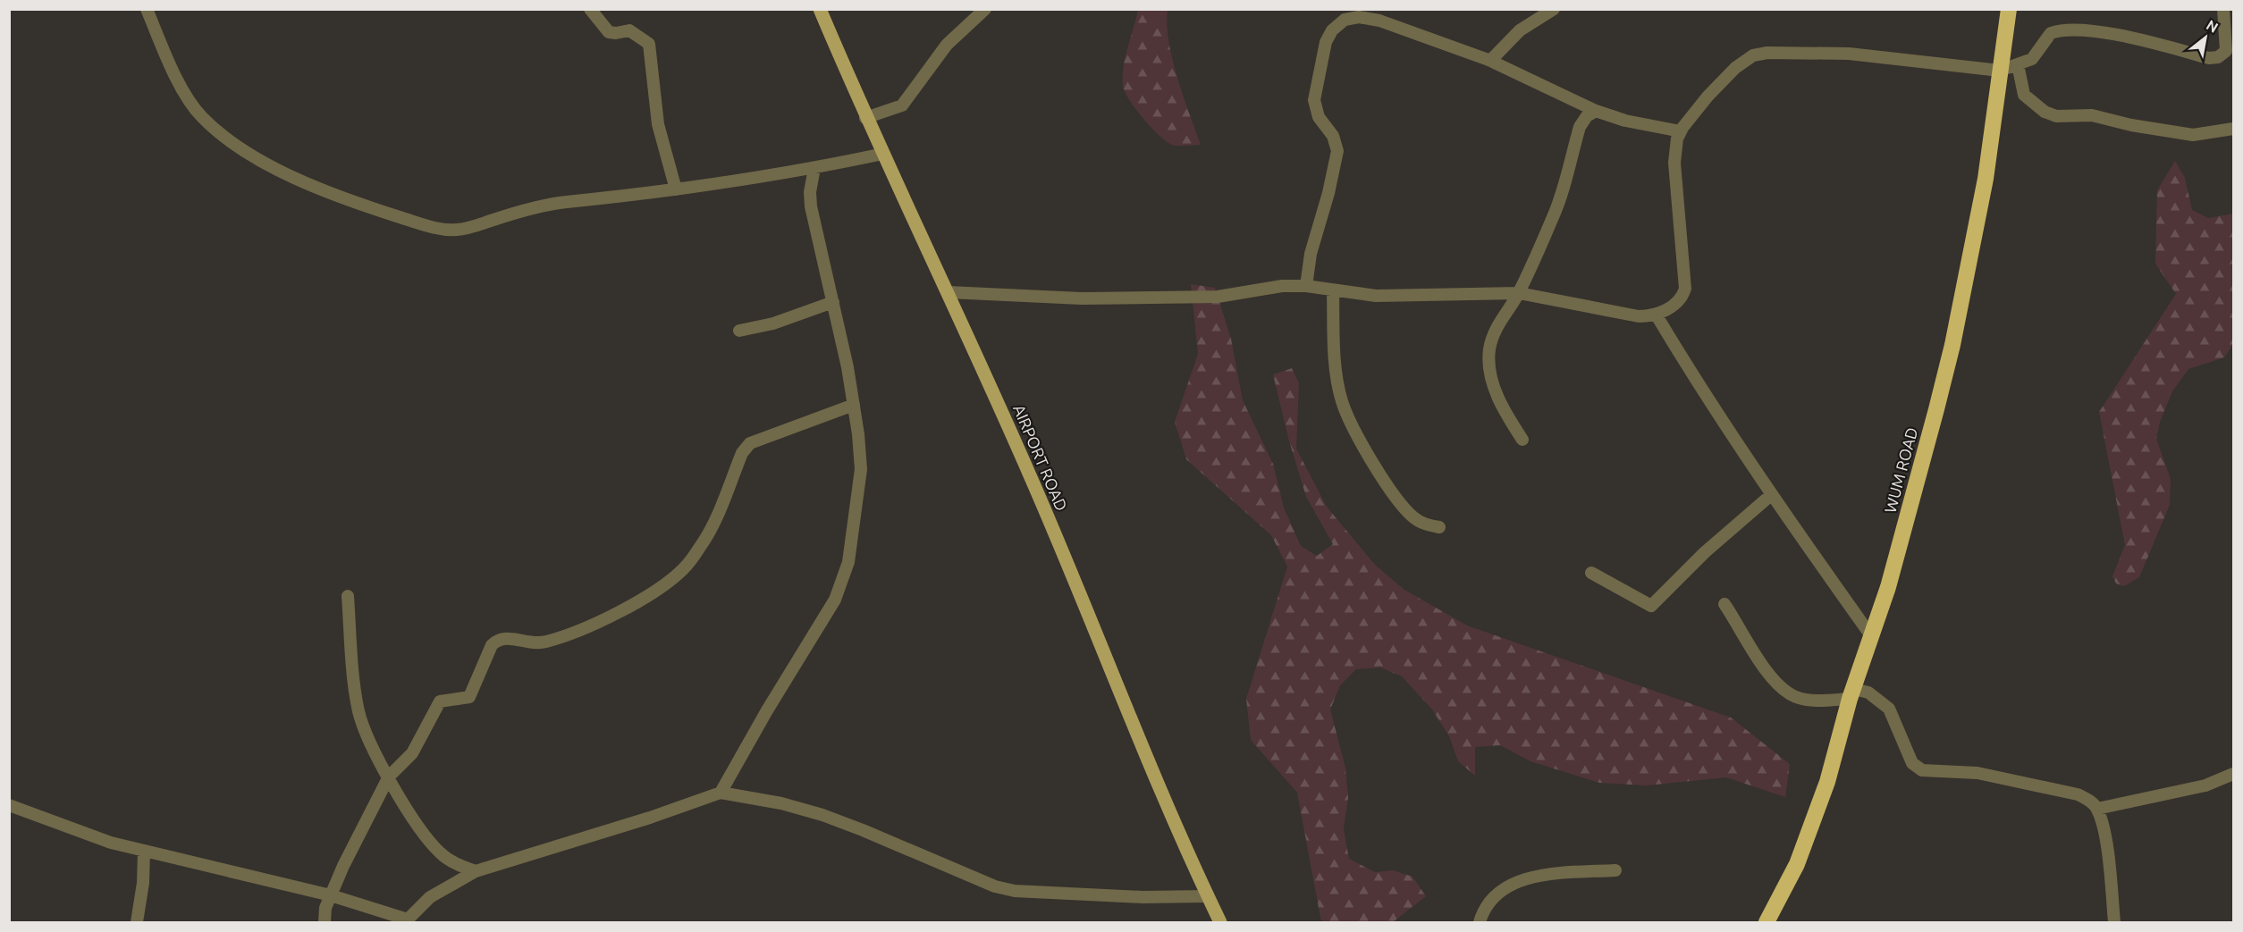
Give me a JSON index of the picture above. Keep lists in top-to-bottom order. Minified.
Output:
{"streets":{"highway":["WUM ROAD"],"main road":["AIRPORT ROAD"]},"north":"top right"}
